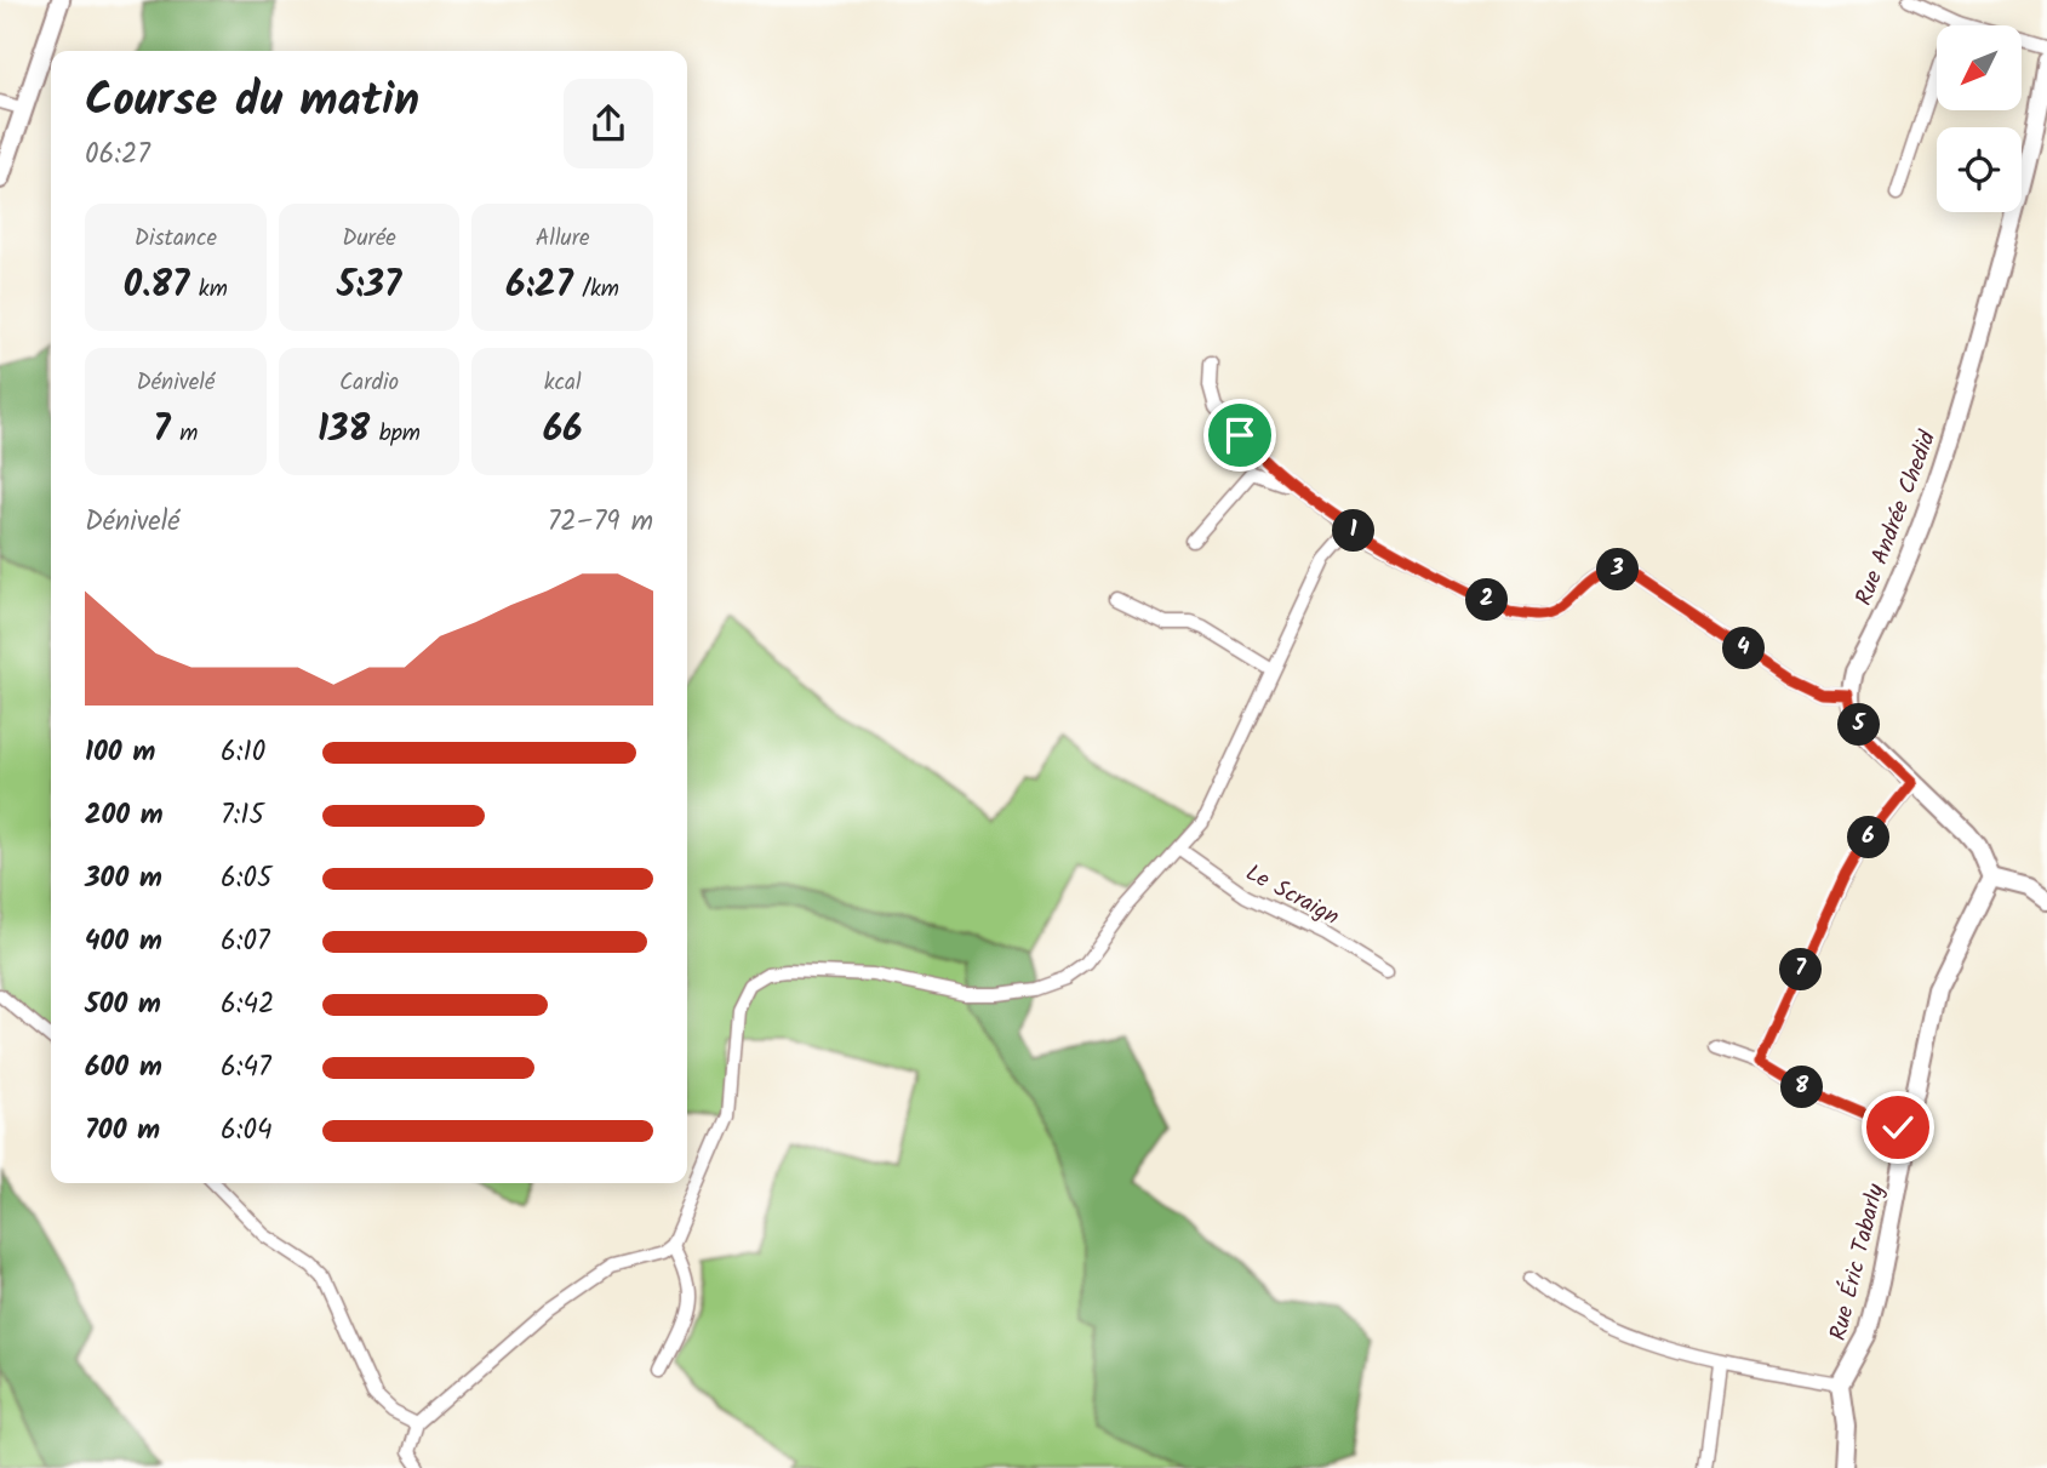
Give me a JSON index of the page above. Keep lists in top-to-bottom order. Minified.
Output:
{"streets":{"street":["Rue Andrée Chedid","Le Scraign","Rue Éric Tabarly"]},"north":"bottom left","page":{"heading":["Course du matin","06:27"],"stats":[["Distance","0.87 km"],["Durée","5:37"],["Allure","6:27 /km"],["Dénivelé","7 m"],["Cardio","138 bpm"],["kcal","66"]],"chart":["Dénivelé","72–79 m"],"pins":["1","3","2","4","5","6","7","8"],"list":[{"name":"100 m","note":"6:10"},{"name":"200 m","note":"7:15"},{"name":"300 m","note":"6:05"},{"name":"400 m","note":"6:07"},{"name":"500 m","note":"6:42"},{"name":"600 m","note":"6:47"},{"name":"700 m","note":"6:04"}]}}
